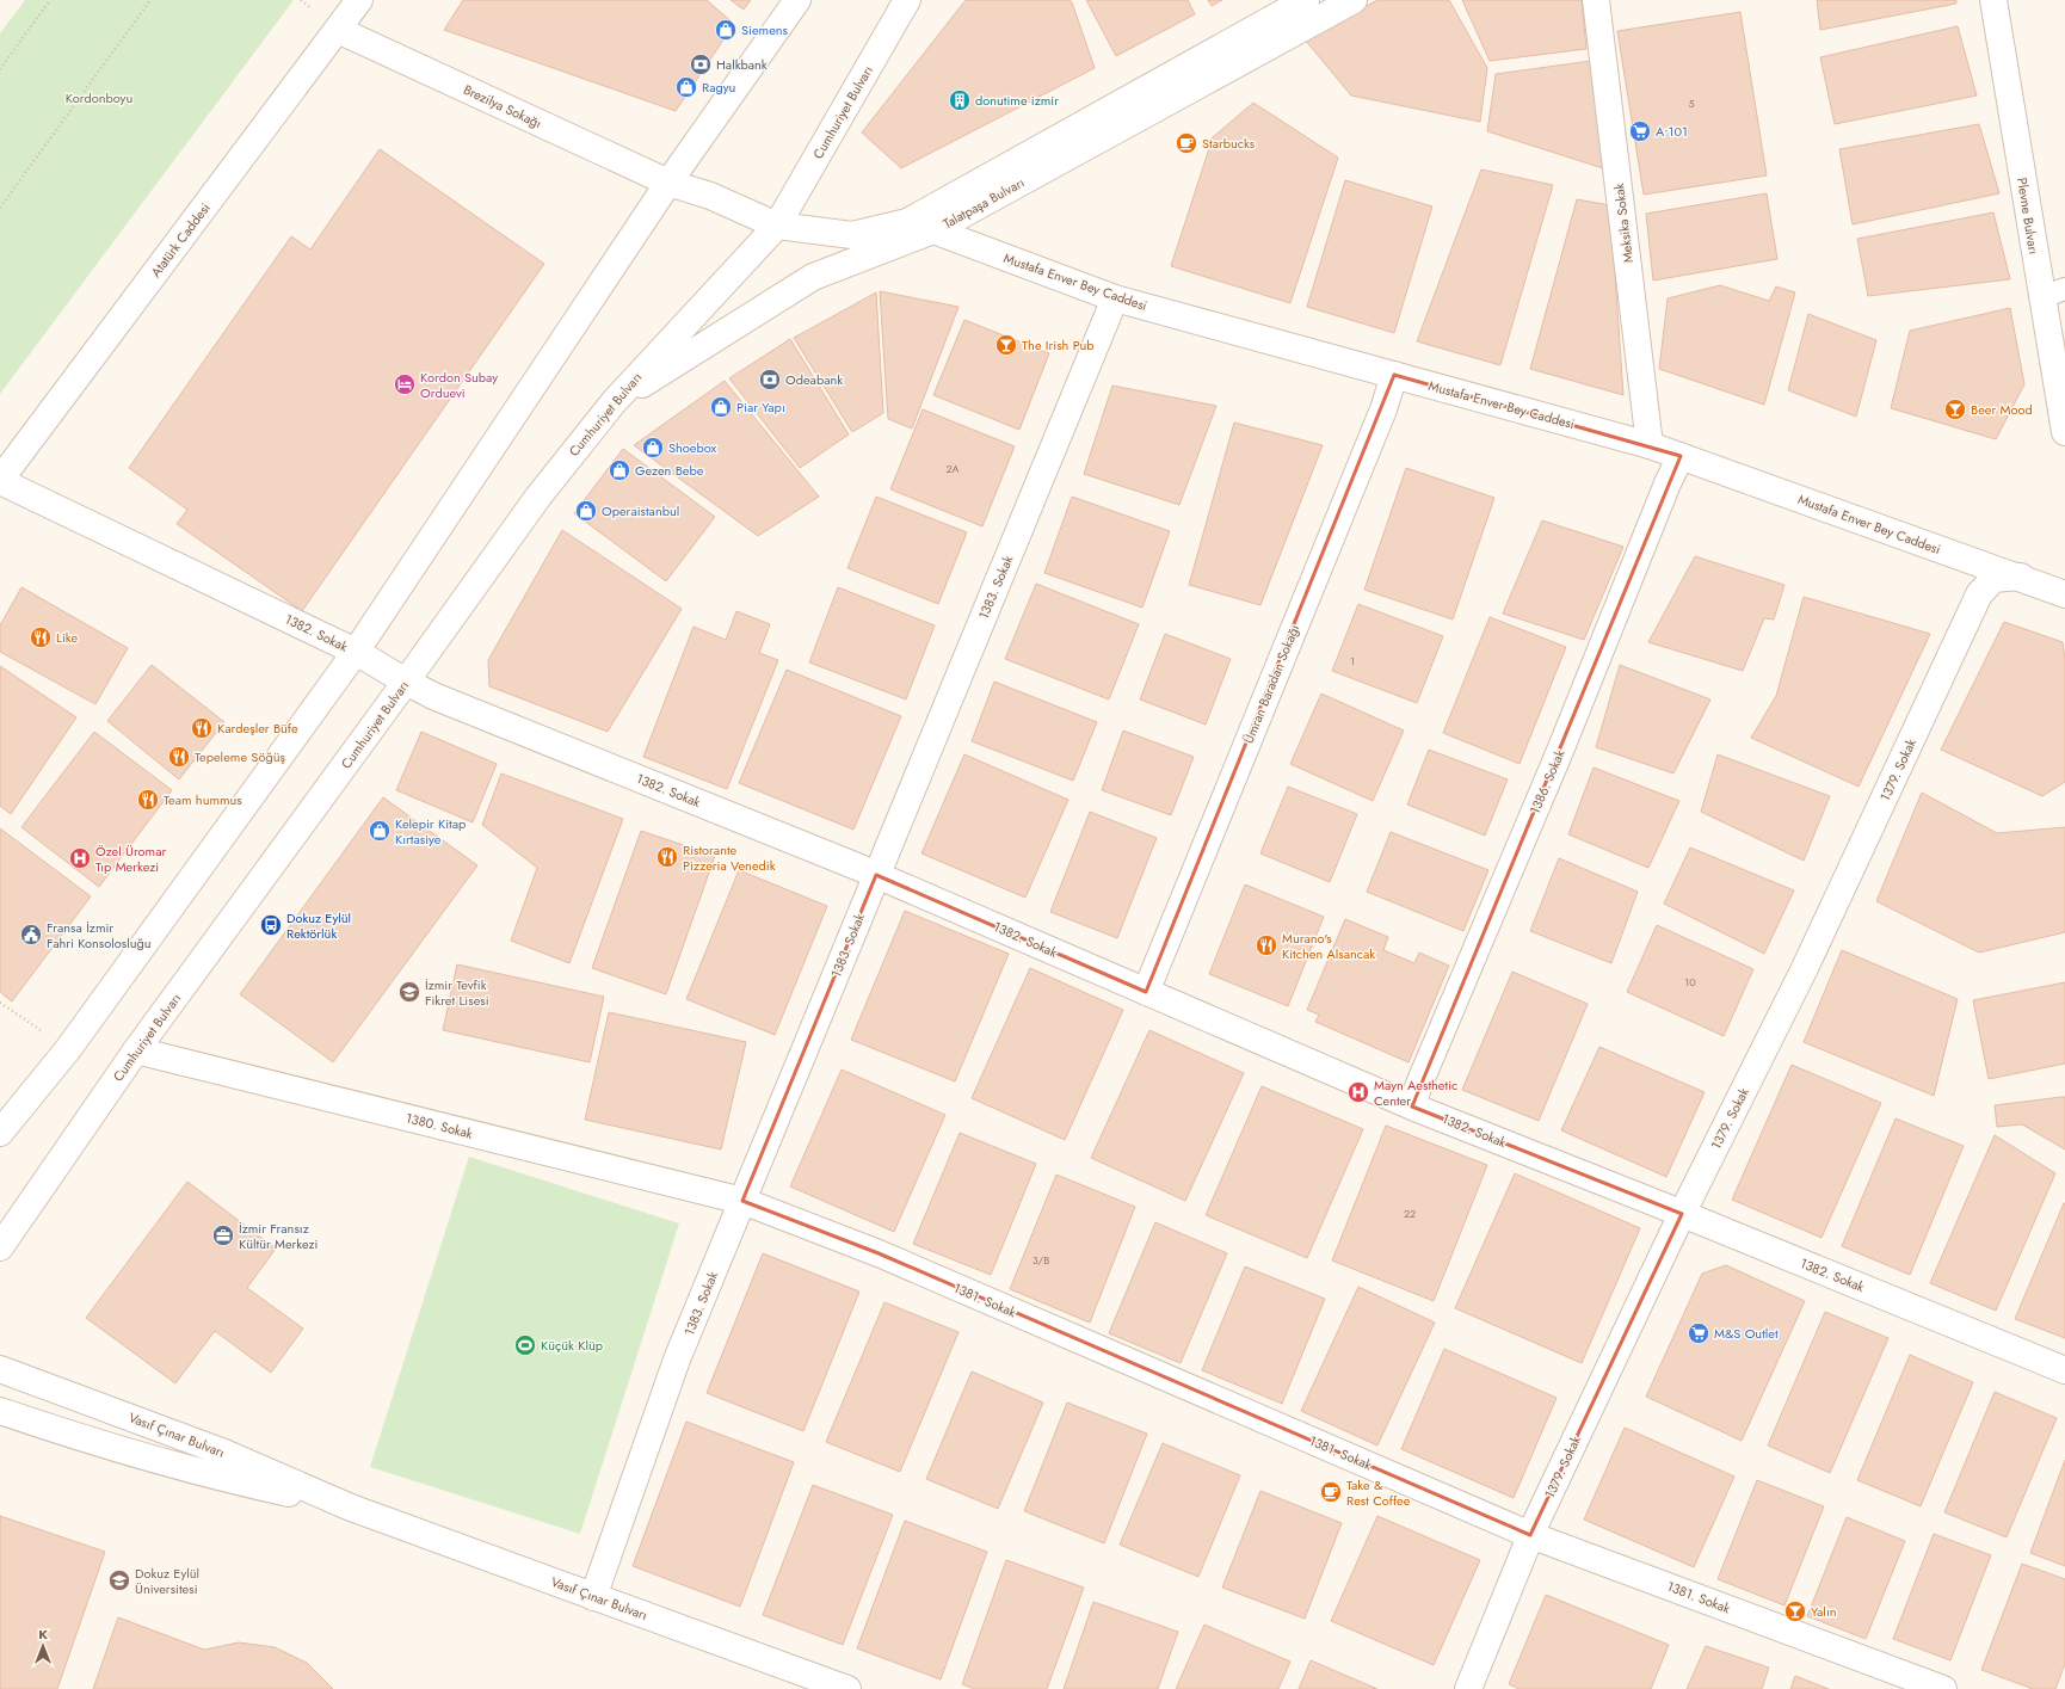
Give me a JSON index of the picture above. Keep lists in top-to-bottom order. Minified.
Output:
{"streets":{"street":["Brezilya Sokağı","Cumhuriyet Bulvarı","Talatpaşa Bulvarı","Plevne Bulvarı","Meksika Sokak","Atatürk Caddesi","Mustafa Enver Bey Caddesi","1383. Sokak","1382. Sokak","Ümran Baradan Sokağı","1379. Sokak","1386. Sokak","1380. Sokak","1381. Sokak","Vasıf Çınar Bulvarı"]},"crossings":[["Brezilya Sokağı","Atatürk Caddesi"],["Cumhuriyet Bulvarı","Talatpaşa Bulvarı"],["Cumhuriyet Bulvarı","1382. Sokak"],["Cumhuriyet Bulvarı","1380. Sokak"],["Talatpaşa Bulvarı","Mustafa Enver Bey Caddesi"],["Meksika Sokak","Mustafa Enver Bey Caddesi"],["Atatürk Caddesi","1382. Sokak"],["Mustafa Enver Bey Caddesi","1383. Sokak"],["Mustafa Enver Bey Caddesi","Ümran Baradan Sokağı"],["Mustafa Enver Bey Caddesi","1379. Sokak"],["Mustafa Enver Bey Caddesi","1386. Sokak"],["1383. Sokak","1382. Sokak"],["1383. Sokak","1380. Sokak"],["1383. Sokak","1381. Sokak"],["1383. Sokak","Vasıf Çınar Bulvarı"],["1382. Sokak","Ümran Baradan Sokağı"],["1382. Sokak","1379. Sokak"],["1382. Sokak","1386. Sokak"],["1379. Sokak","1381. Sokak"],["1380. Sokak","1381. Sokak"]],"parks":["Kordonboyu"],"places":{"shop":["Siemens","Ragyu","Piar Yapı","Shoebox","Gezen Bebe","Operaistanbul","Kelepir Kitap Kırtasiye"],"bank":["Halkbank","Odeabank"],"building":["donutime izmir"],"supermarket":["A•101","M&S Outlet"],"cafe":["Starbucks","Take & Rest Coffee"],"bar":["The Irish Pub","Beer Mood","Yalın"],"hotel":["Kordon Subay Orduevi"],"restaurant":["Like","Kardeşler Büfe","Tepeleme Söğüş","Team hummus","Ristorante Pizzeria Venedik","Murano's Kitchen Alsancak"],"hospital":["Özel Üromar Tıp Merkezi","Mayn Aesthetic Center"],"bus stop":["Dokuz Eylül Rektörlük"],"public building":["Fransa İzmir Fahri Konsolosluğu"],"school or university":["İzmir Tevfik Fikret Lisesi","Dokuz Eylül Üniversitesi"],"office":["İzmir Fransız Kültür Merkezi"],"sports":["Küçük Klüp"]},"house_numbers":["5","2A","1","10","22","3/B"],"north":"top"}
